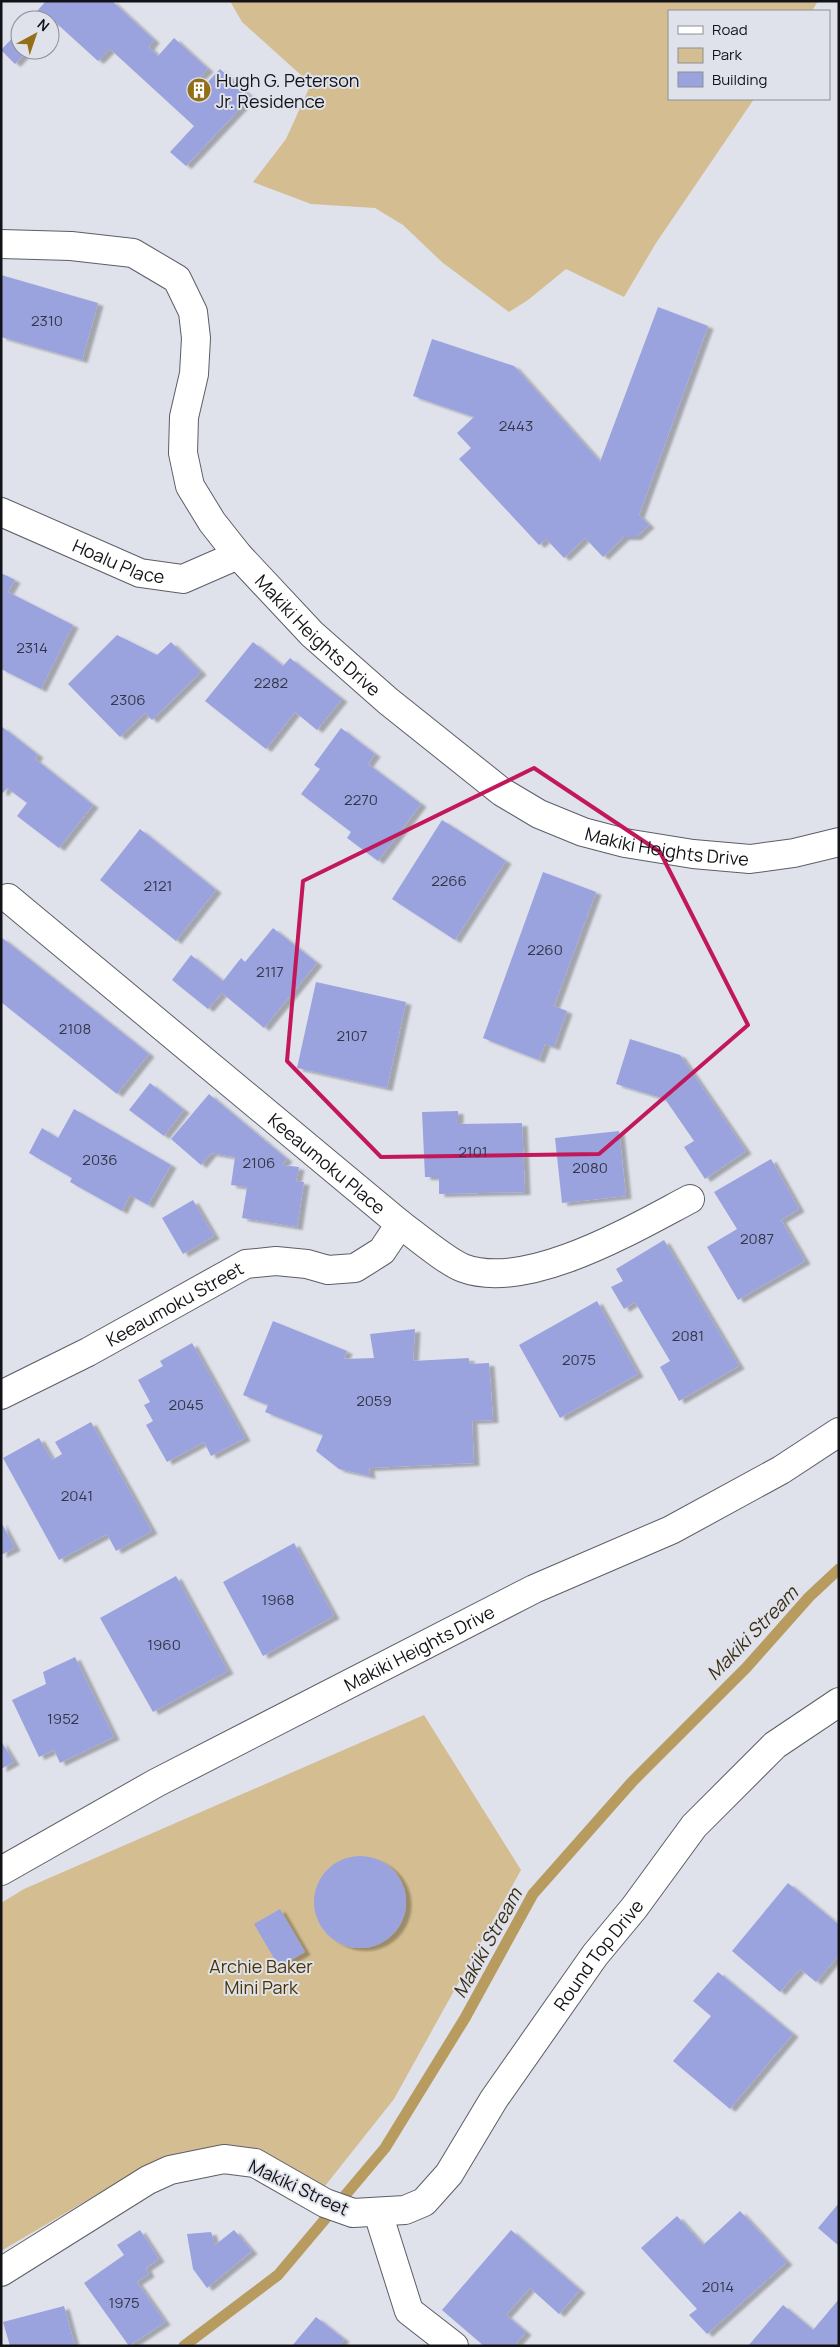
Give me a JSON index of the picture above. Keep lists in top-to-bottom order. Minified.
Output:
{"streets":{"street":["Hoalu Place","Makiki Heights Drive","Keeaumoku Place","Keeaumoku Street","Round Top Drive","Makiki Street"]},"crossings":[["Hoalu Place","Makiki Heights Drive"],["Keeaumoku Place","Keeaumoku Street"],["Round Top Drive","Makiki Street"]],"water":["Makiki Stream"],"parks":["Archie Baker Mini Park"],"places":{"building":["Hugh G. Peterson Jr. Residence"]},"house_numbers":["2310","2443","2314","2282","2306","2270","2266","2121","2260","2117","2108","2107","2101","2036","2106","2080","2087","2081","2075","2059","2045","2041","1968","1960","1952","2014","1975"],"legend":["Road","Park","Building"],"north":"top right"}
